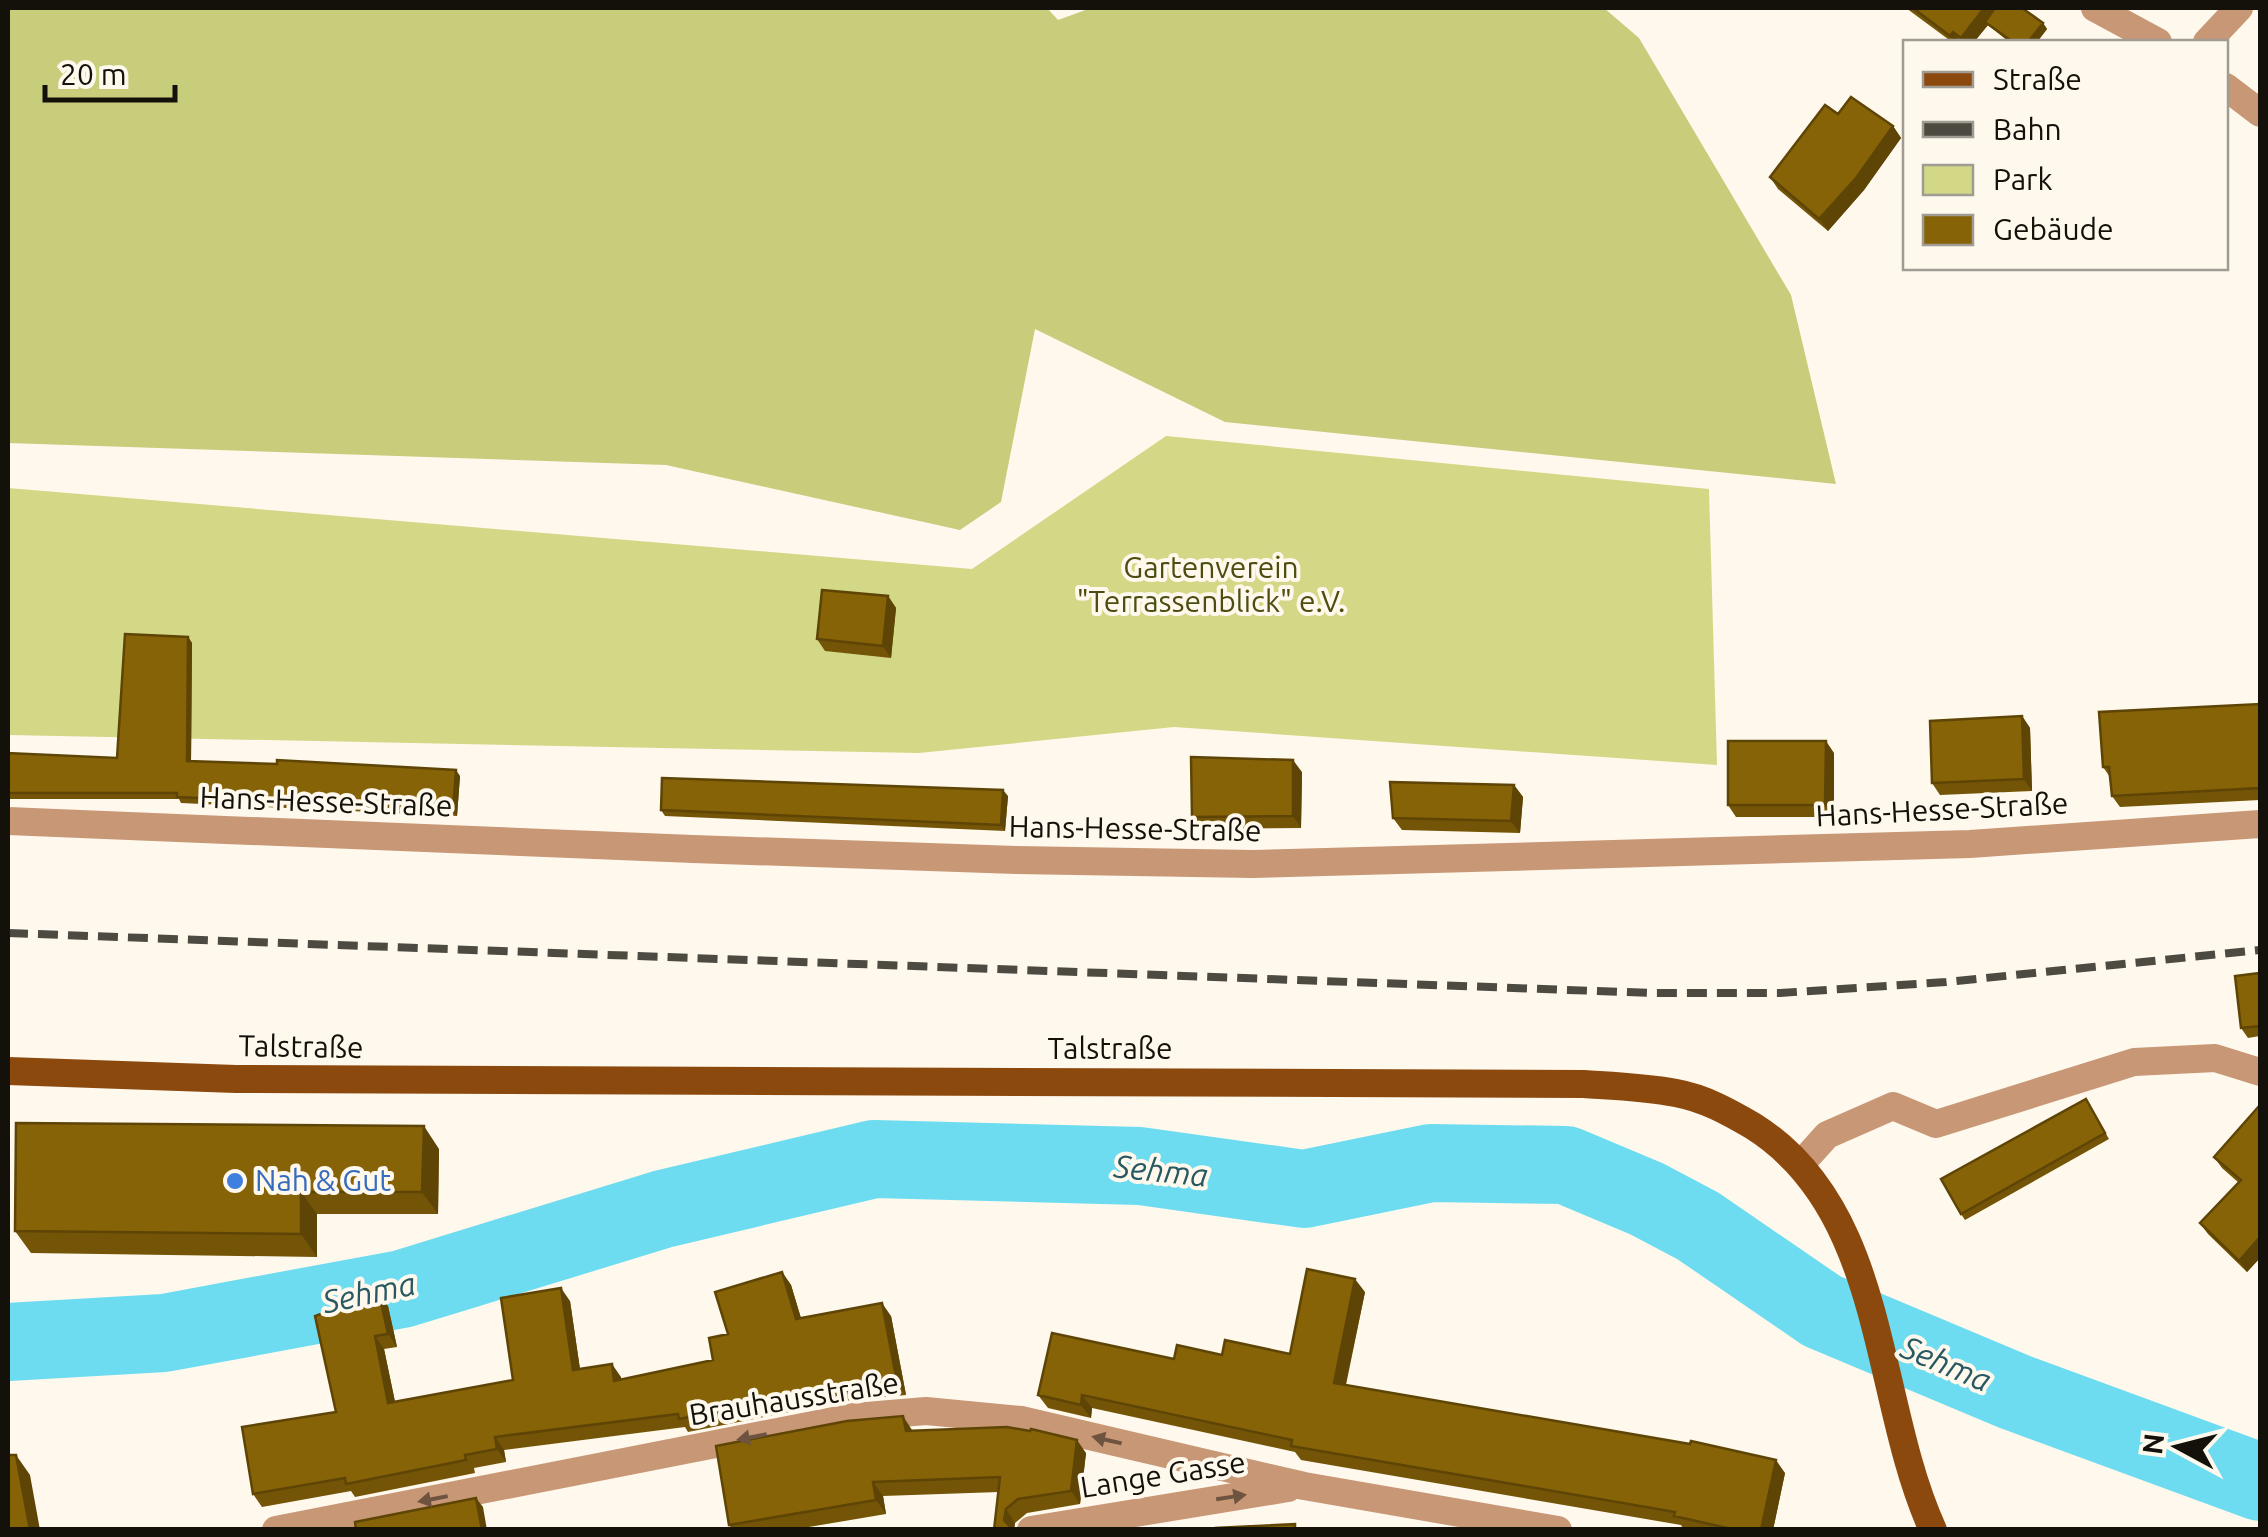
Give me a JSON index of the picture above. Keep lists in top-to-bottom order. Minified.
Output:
{"streets":{"main road":["Talstraße"],"street":["Hans-Hesse-Straße","Brauhausstraße","Lange Gasse"]},"crossings":[["Brauhausstraße","Lange Gasse"]],"one_way":["Brauhausstraße","Lange Gasse"],"water":["Sehma"],"parks":["Gartenverein \"Terrassenblick\" e.V."],"places":["Nah & Gut"],"legend":["Straße","Bahn","Park","Gebäude"],"scale_bar":"20 m","north":"left"}
